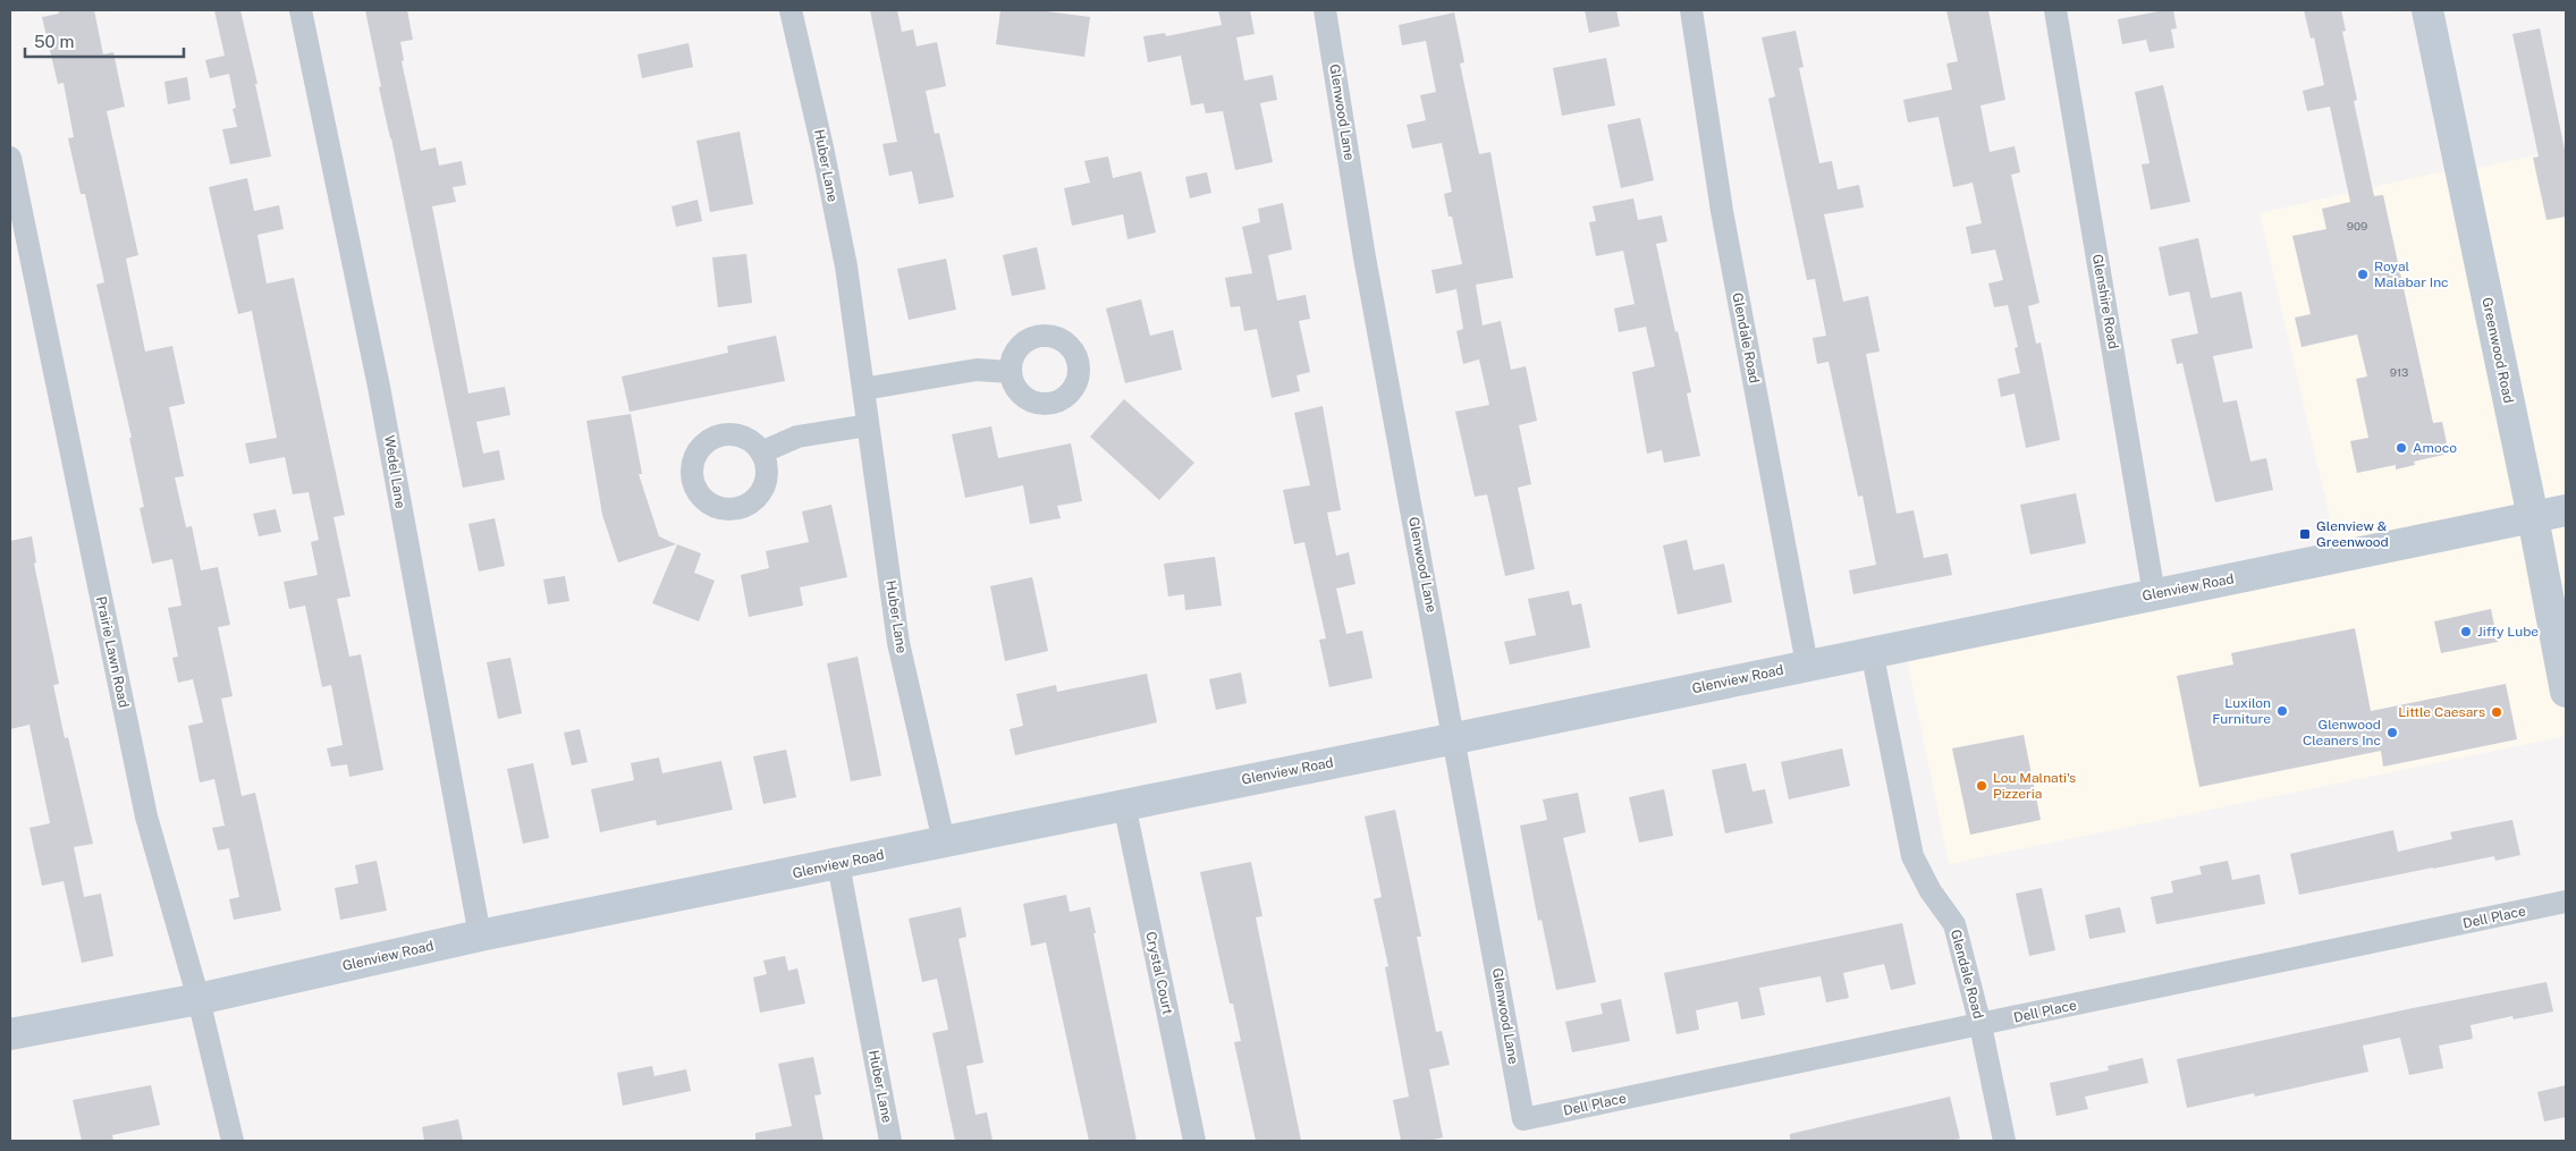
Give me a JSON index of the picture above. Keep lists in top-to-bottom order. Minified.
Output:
{"streets":{"main road":["Greenwood Road","Glenview Road"],"street":["Glenwood Lane","Huber Lane","Glenshire Road","Glendale Road","Wedel Lane","Prairie Lawn Road","Dell Place","Crystal Court"]},"crossings":[["Glenwood Lane","Glenview Road"],["Glenwood Lane","Dell Place"],["Huber Lane","Glenview Road"],["Glenshire Road","Glenview Road"],["Glendale Road","Glenview Road"],["Glendale Road","Dell Place"],["Greenwood Road","Glenview Road"],["Wedel Lane","Glenview Road"],["Glenview Road","Prairie Lawn Road"],["Glenview Road","Crystal Court"]],"places":{"other":["Royal Malabar Inc","Amoco","Jiffy Lube","Luxilon Furniture","Little Caesars","Glenwood Cleaners Inc","Lou Malnati's Pizzeria"],"transit":["Glenview & Greenwood"]},"house_numbers":["909","913"],"scale_bar":"50 m"}
